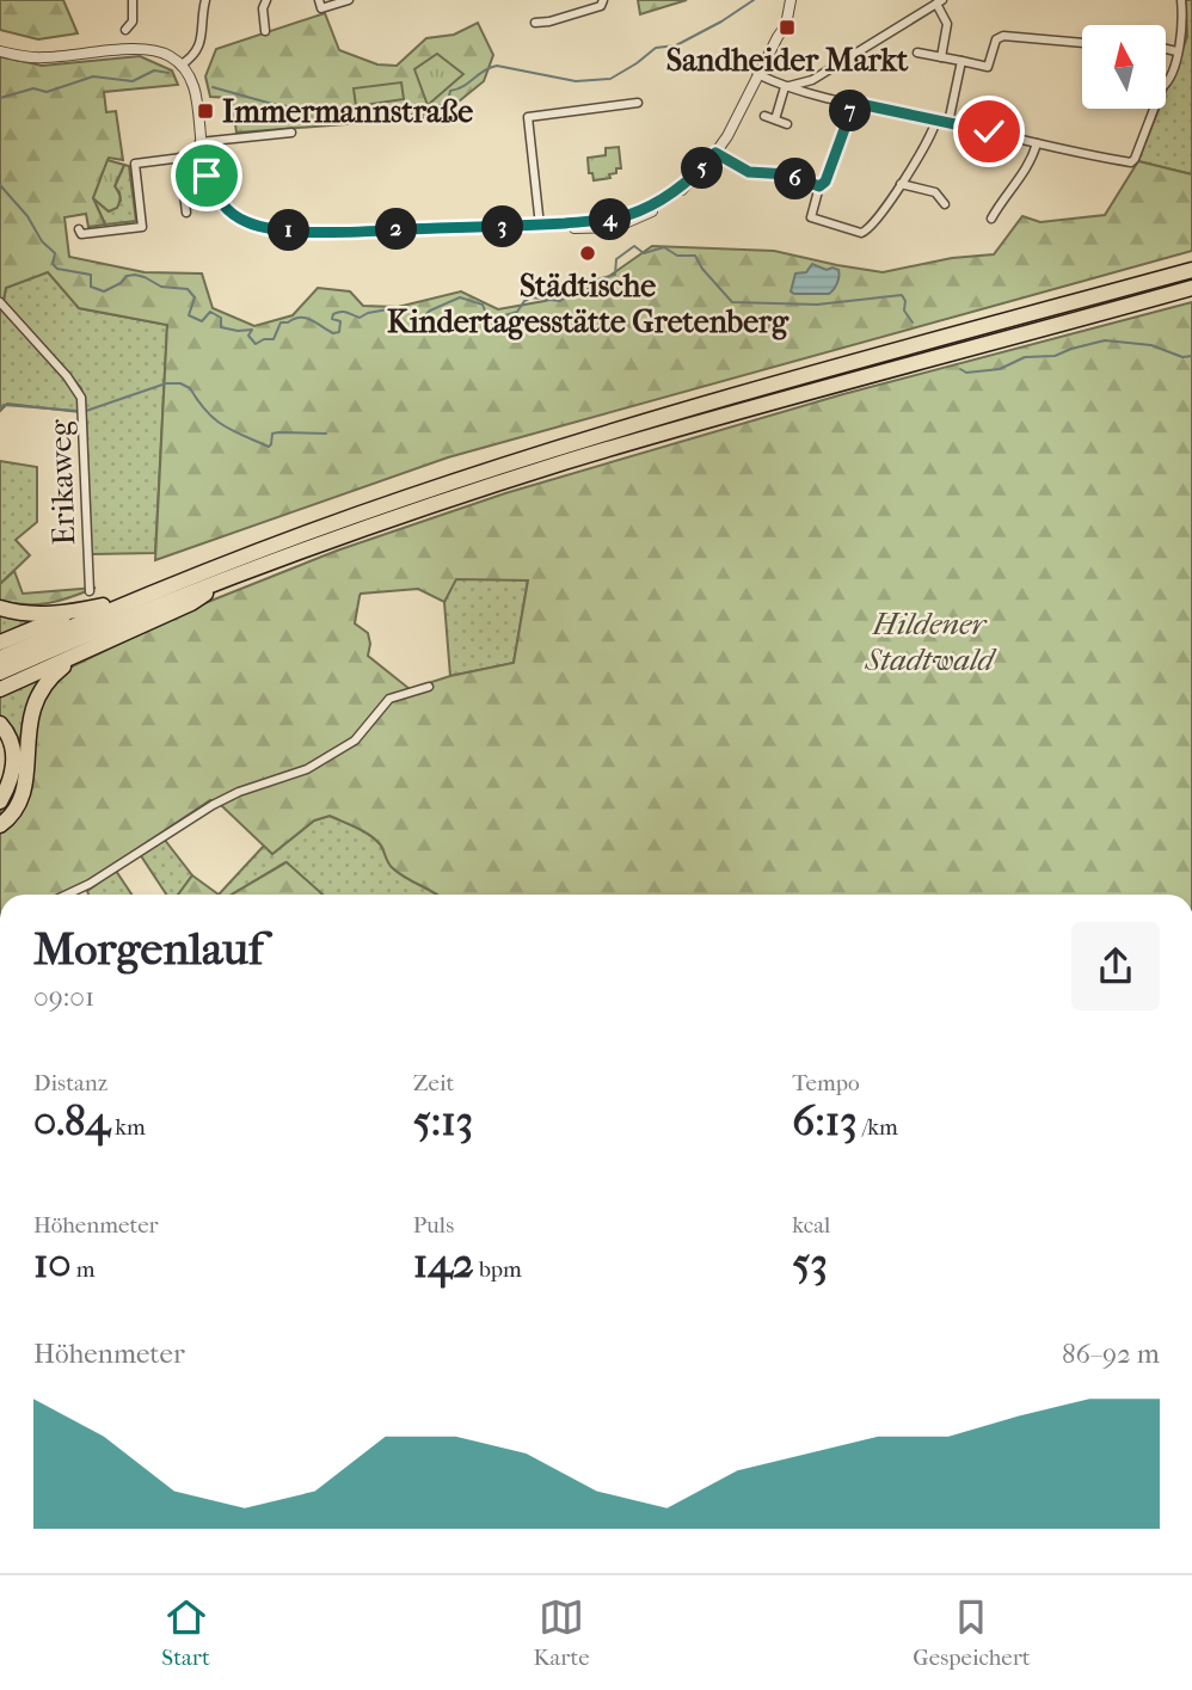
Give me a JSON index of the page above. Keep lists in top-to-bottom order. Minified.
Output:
{"streets":{"street":["Erikaweg"]},"parks":["Hildener Stadtwald"],"places":{"transit":["Sandheider Markt","Immermannstraße"],"other":["Städtische Kindertagesstätte Gretenberg"]},"north":"top","page":{"pins":["7","5","6","4","3","2","1"],"heading":["Morgenlauf","09:01"],"stats":[["Distanz","0.84 km"],["Zeit","5:13"],["Tempo","6:13 /km"],["Höhenmeter","10 m"],["Puls","142 bpm"],["kcal","53"]],"chart":["Höhenmeter","86–92 m"],"tabs":["Start","Karte","Gespeichert"]}}
